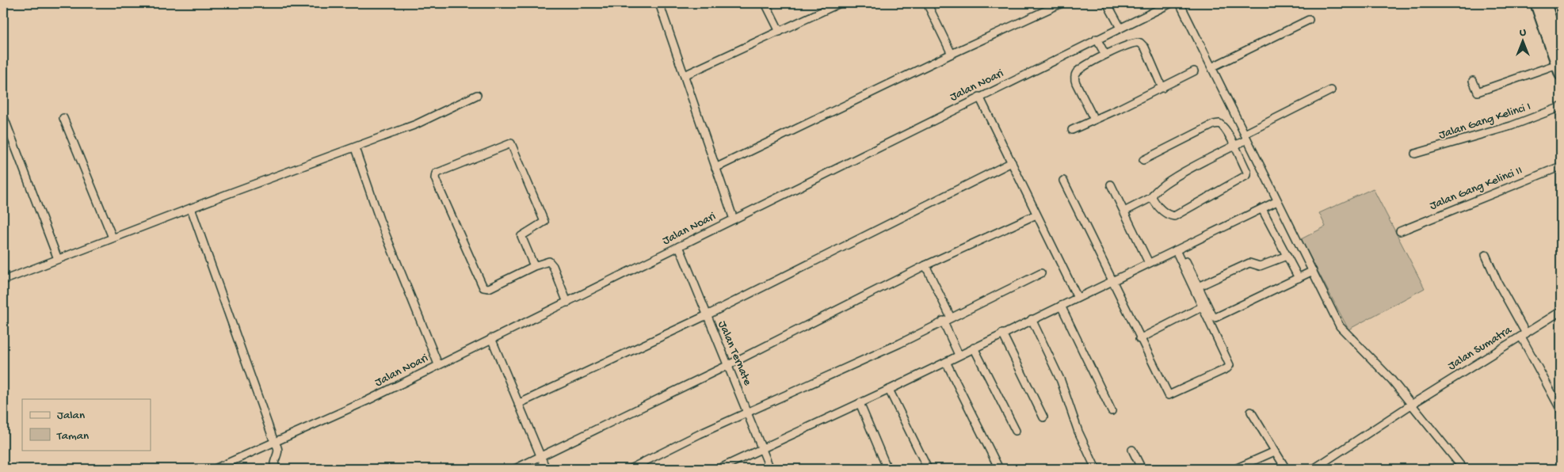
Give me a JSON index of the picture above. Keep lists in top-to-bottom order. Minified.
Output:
{"streets":{"street":["Jalan Noari","Jalan Gang Kelinci I","Jalan Gang Kelinci II","Jalan Sumatra","Jalan Ternate"]},"crossings":[["Jalan Noari","Jalan Ternate"]],"legend":["Jalan","Taman"],"north":"top"}
